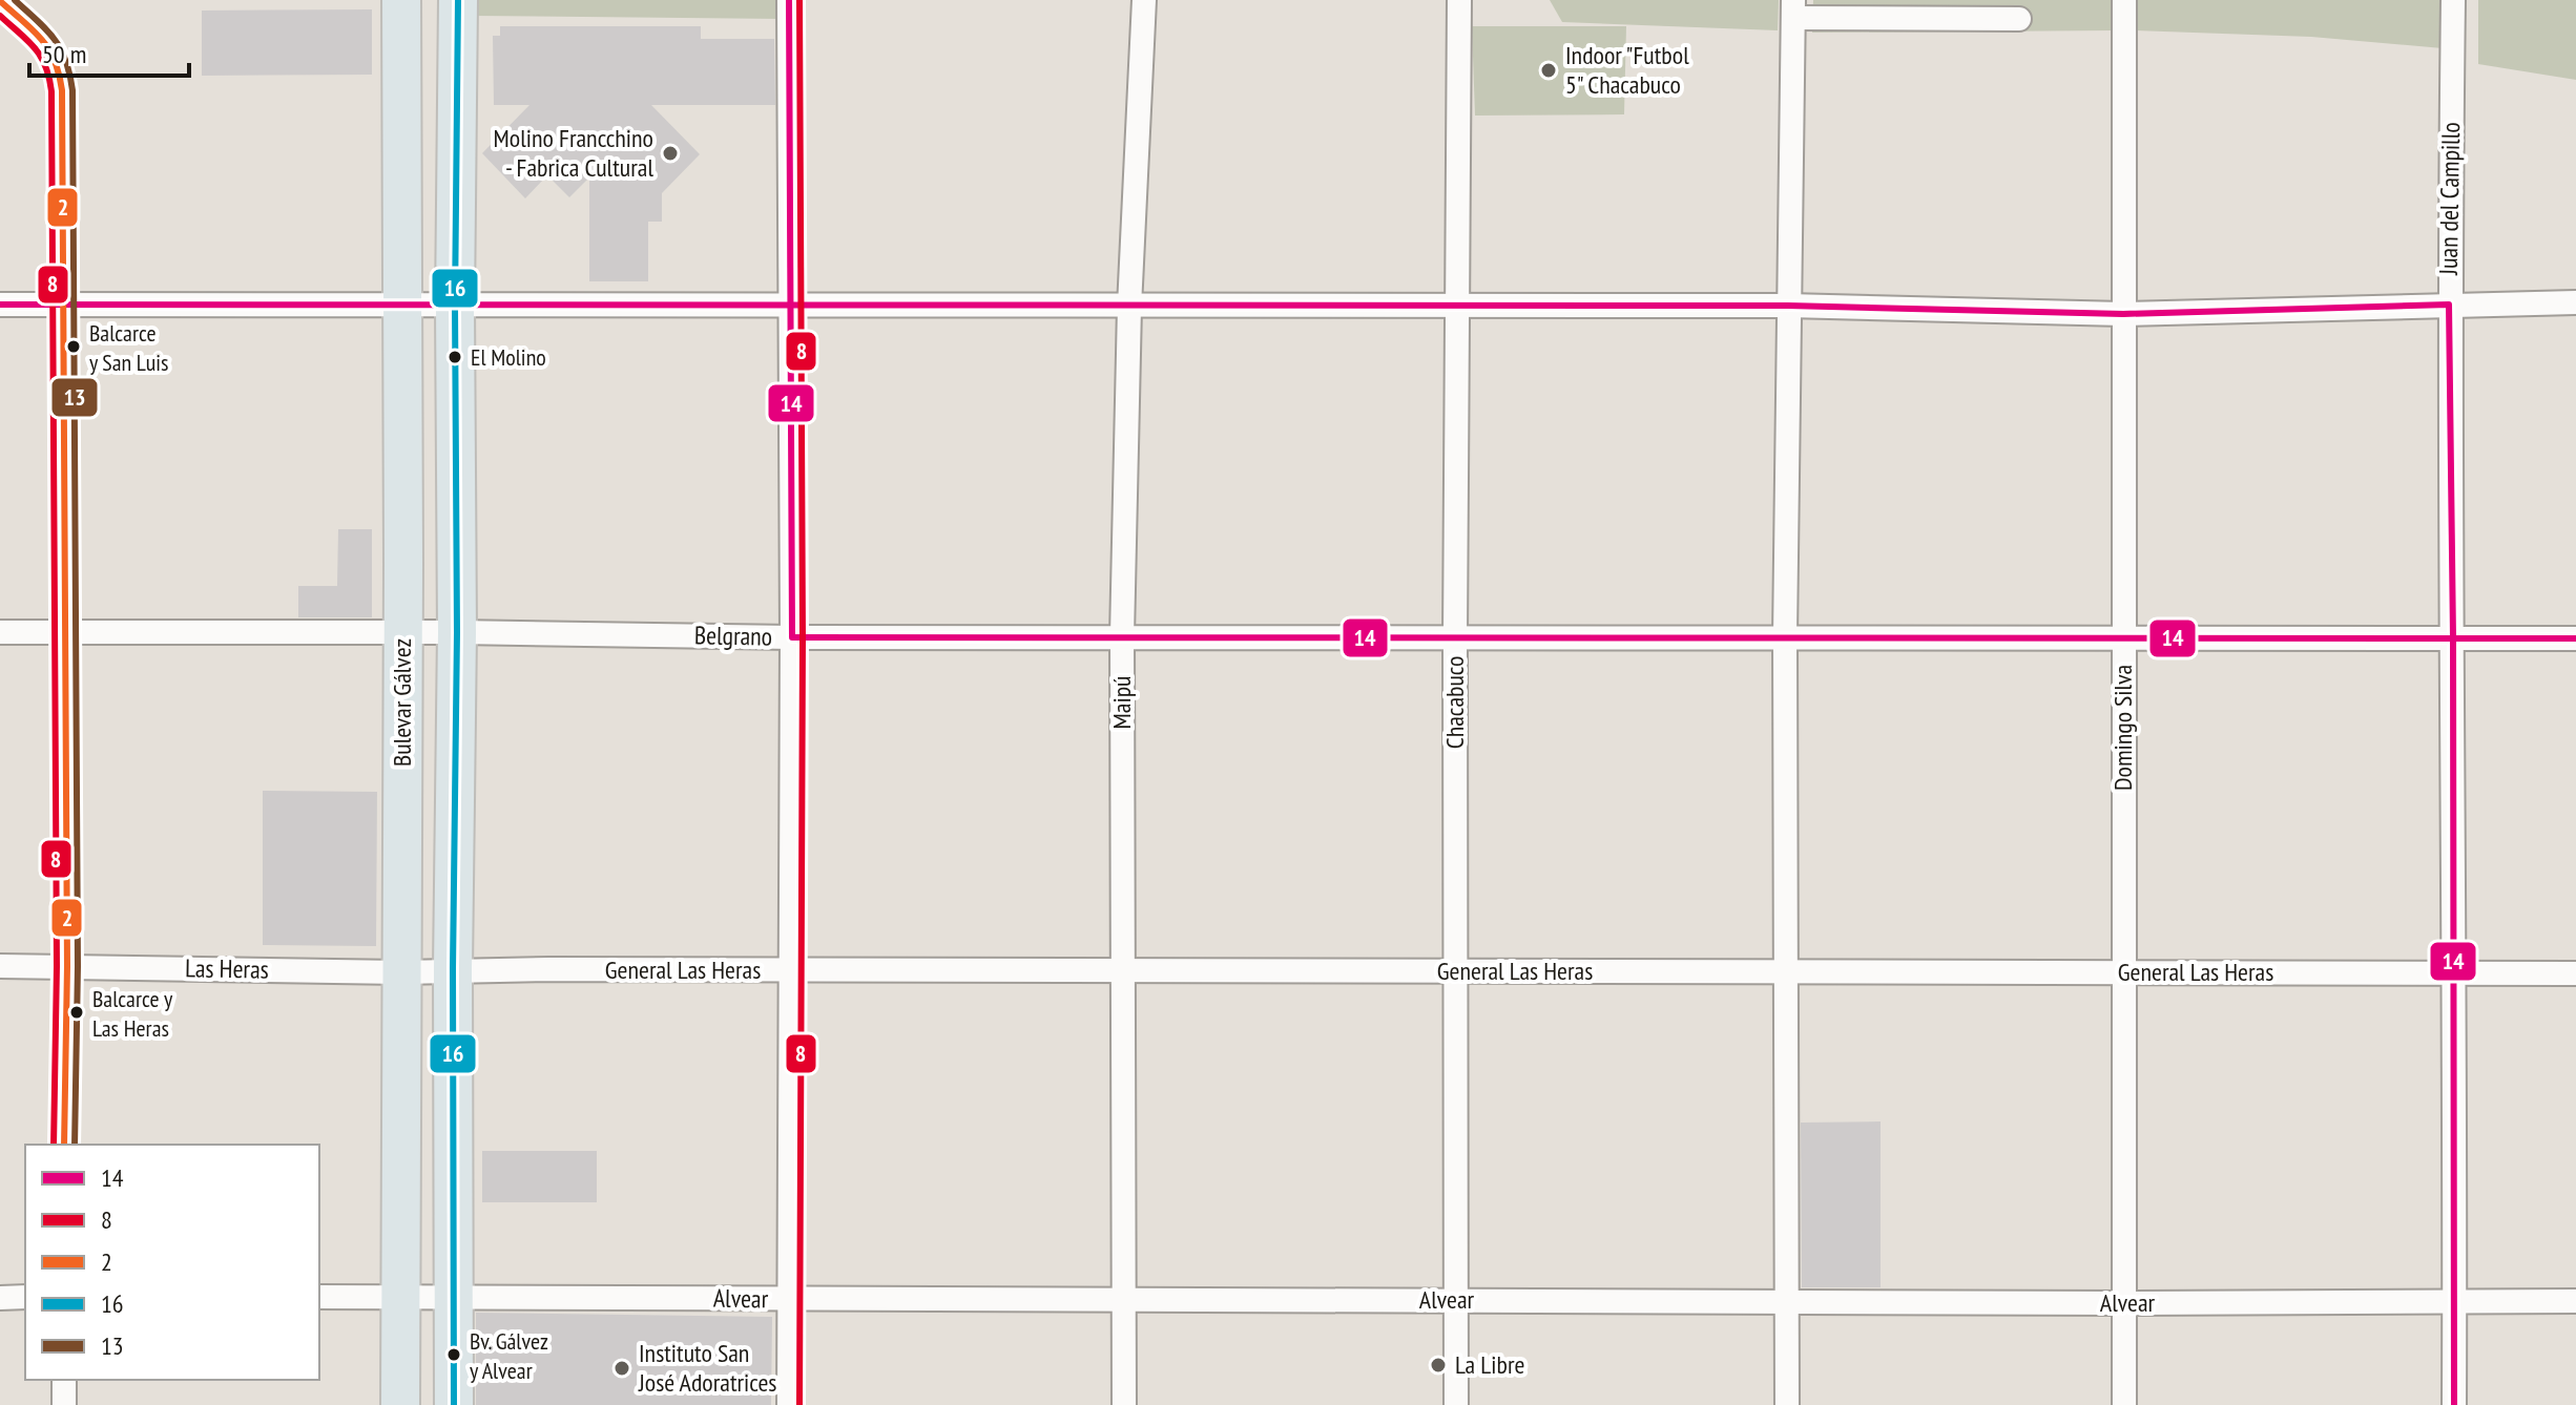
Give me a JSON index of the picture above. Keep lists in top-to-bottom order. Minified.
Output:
{"streets":{"main road":["Bulevar Gálvez"],"street":["Juan del Campillo","Belgrano","Maipú","Chacabuco","Domingo Silva","Las Heras","General Las Heras","Alvear"]},"crossings":[["Juan del Campillo","Belgrano"],["Juan del Campillo","General Las Heras"],["Juan del Campillo","Alvear"],["Belgrano","Bulevar Gálvez"],["Belgrano","Maipú"],["Belgrano","Chacabuco"],["Belgrano","Domingo Silva"],["Bulevar Gálvez","Las Heras"],["Bulevar Gálvez","General Las Heras"],["Bulevar Gálvez","Alvear"],["Maipú","General Las Heras"],["Maipú","Alvear"],["Chacabuco","General Las Heras"],["Chacabuco","Alvear"],["Domingo Silva","General Las Heras"],["Domingo Silva","Alvear"],["Las Heras","General Las Heras"]],"places":["Indoor \"Futbol 5\" Chacabuco","Molino Francchino - Fabrica Cultural","Balcarce y San Luis","El Molino","Balcarce y Las Heras","Bv. Gálvez y Alvear","La Libre","Instituto San José Adoratrices"],"lines":["transit line 14","transit line 8","transit line 16","transit line 13","transit line 2"],"legend":["14","8","2","16","13"],"scale_bar":"50 m"}
